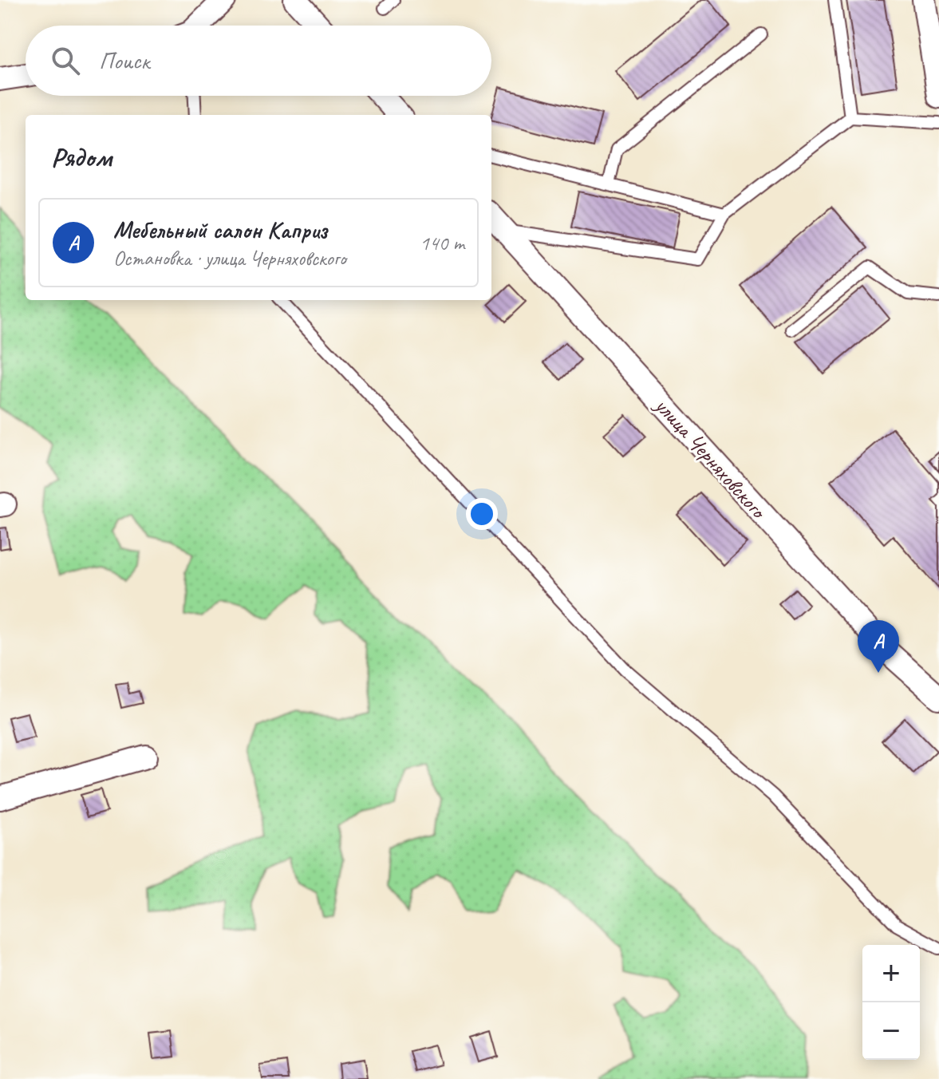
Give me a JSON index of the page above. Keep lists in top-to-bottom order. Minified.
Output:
{"streets":{"street":["улица Черняховского"]},"page":{"search":"Поиск","heading":"Рядом","list":[{"mark":"A","name":"Мебельный салон Каприз","note":"Остановка · улица Черняховского","value":"140 m"}],"pins":"A","map_buttons":["+","−"]}}
